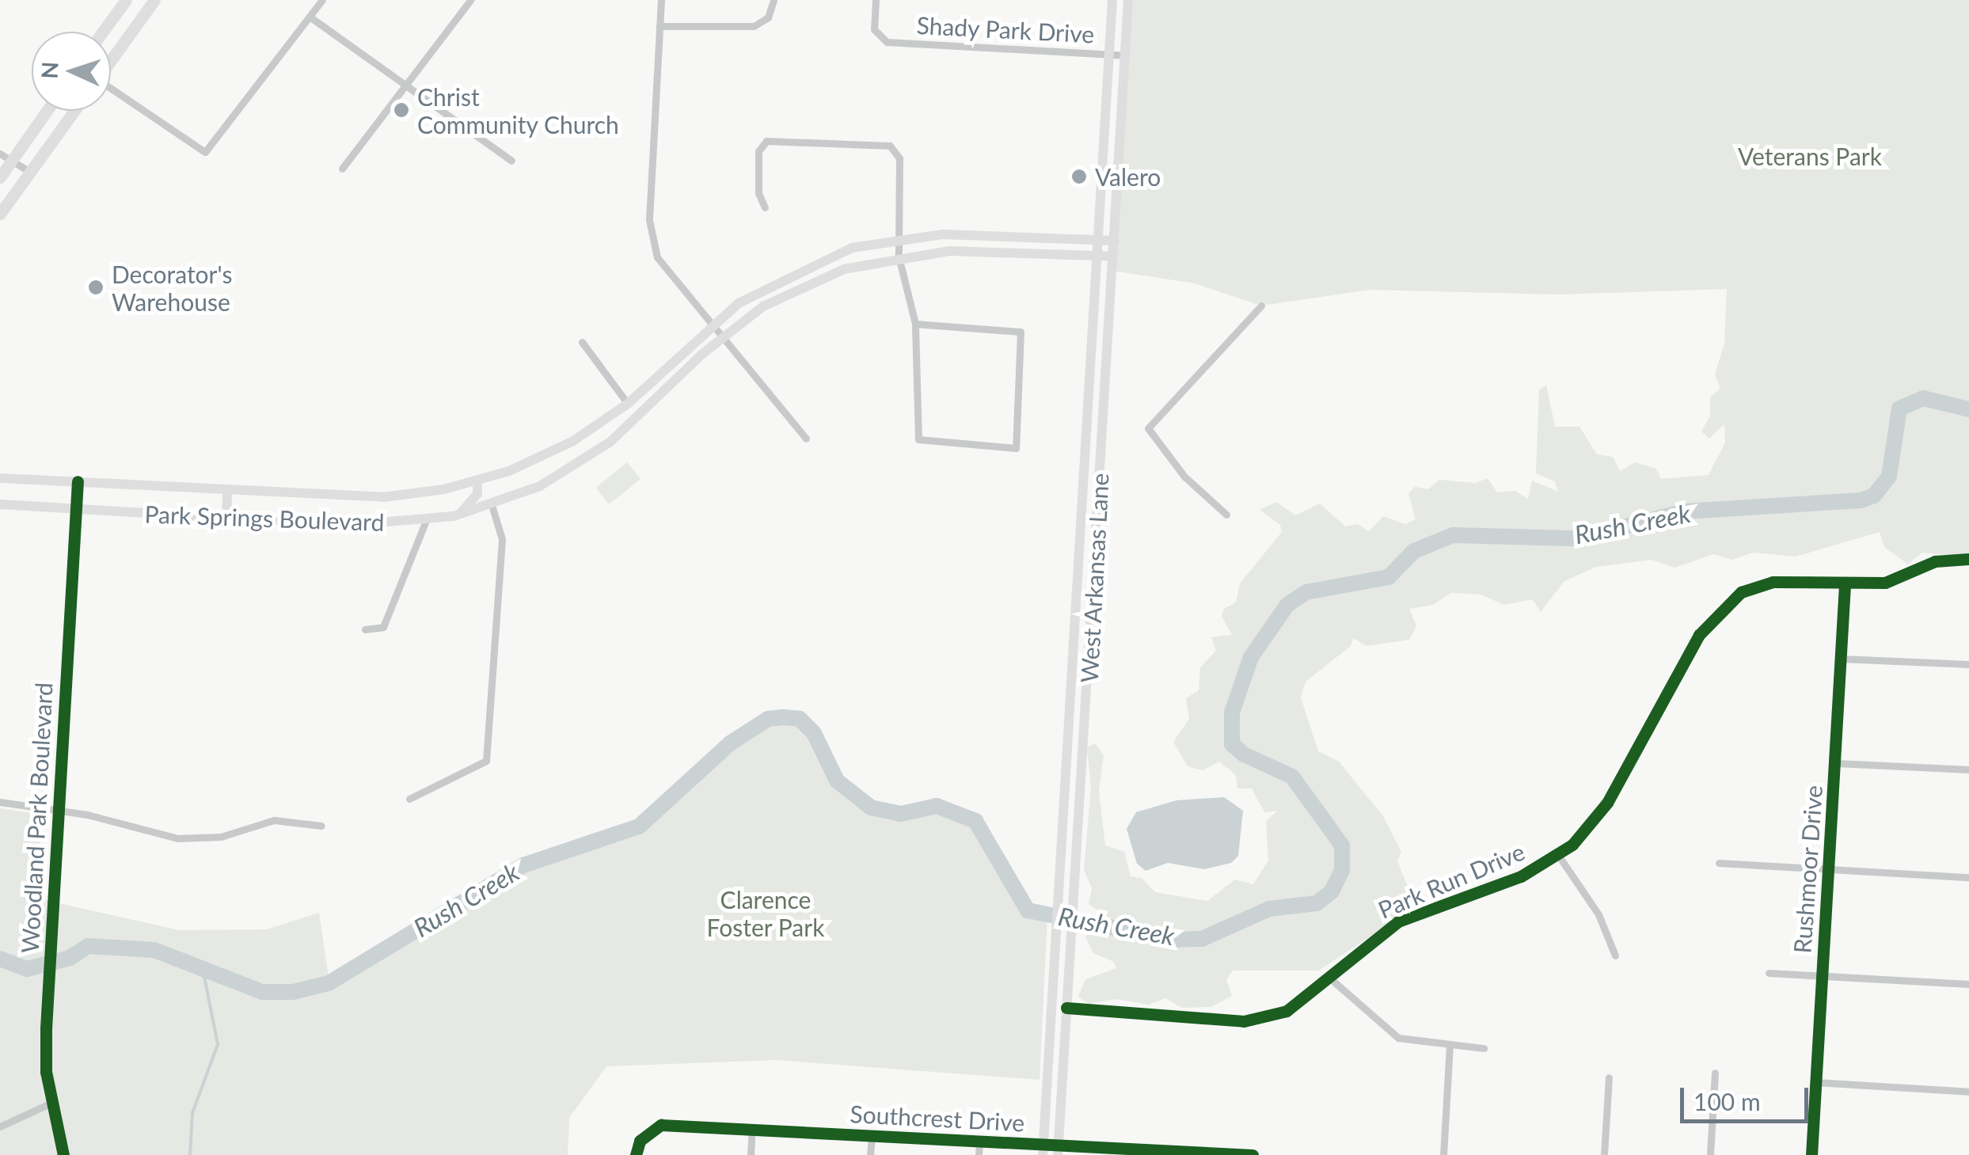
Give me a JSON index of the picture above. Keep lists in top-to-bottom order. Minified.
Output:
{"streets":{"main road":["Park Springs Boulevard","West Arkansas Lane","Woodland Park Boulevard"],"street":["Shady Park Drive","Rushmoor Drive","Park Run Drive","Southcrest Drive"]},"crossings":[["Shady Park Drive","West Arkansas Lane"],["Park Springs Boulevard","West Arkansas Lane"],["Park Springs Boulevard","Woodland Park Boulevard"],["West Arkansas Lane","Park Run Drive"],["West Arkansas Lane","Southcrest Drive"],["Rushmoor Drive","Park Run Drive"]],"water":["Rush Creek"],"parks":["Veterans Park","Clarence Foster Park"],"places":["Christ Community Church","Valero","Decorator's Warehouse"],"scale_bar":"100 m","north":"left"}
